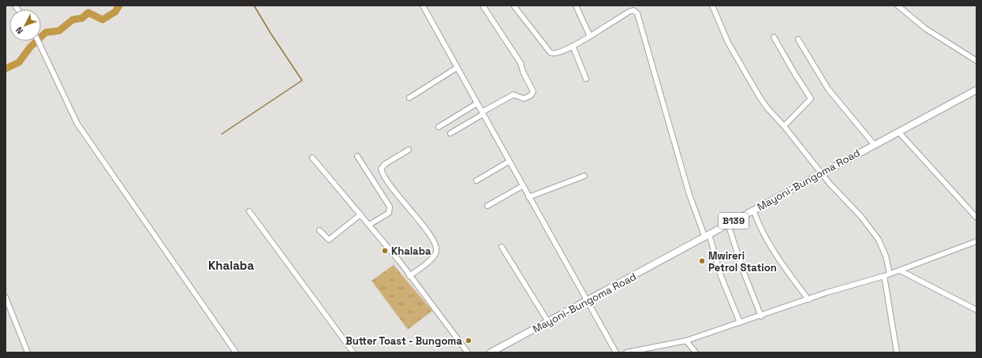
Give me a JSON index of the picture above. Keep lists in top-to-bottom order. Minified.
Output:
{"streets":{"main road":["Mayoni-Bungoma Road","B139"]},"districts":["Khalaba"],"places":["Khalaba","Mwireri Petrol Station","Butter Toast - Bungoma"],"north":"bottom left"}
